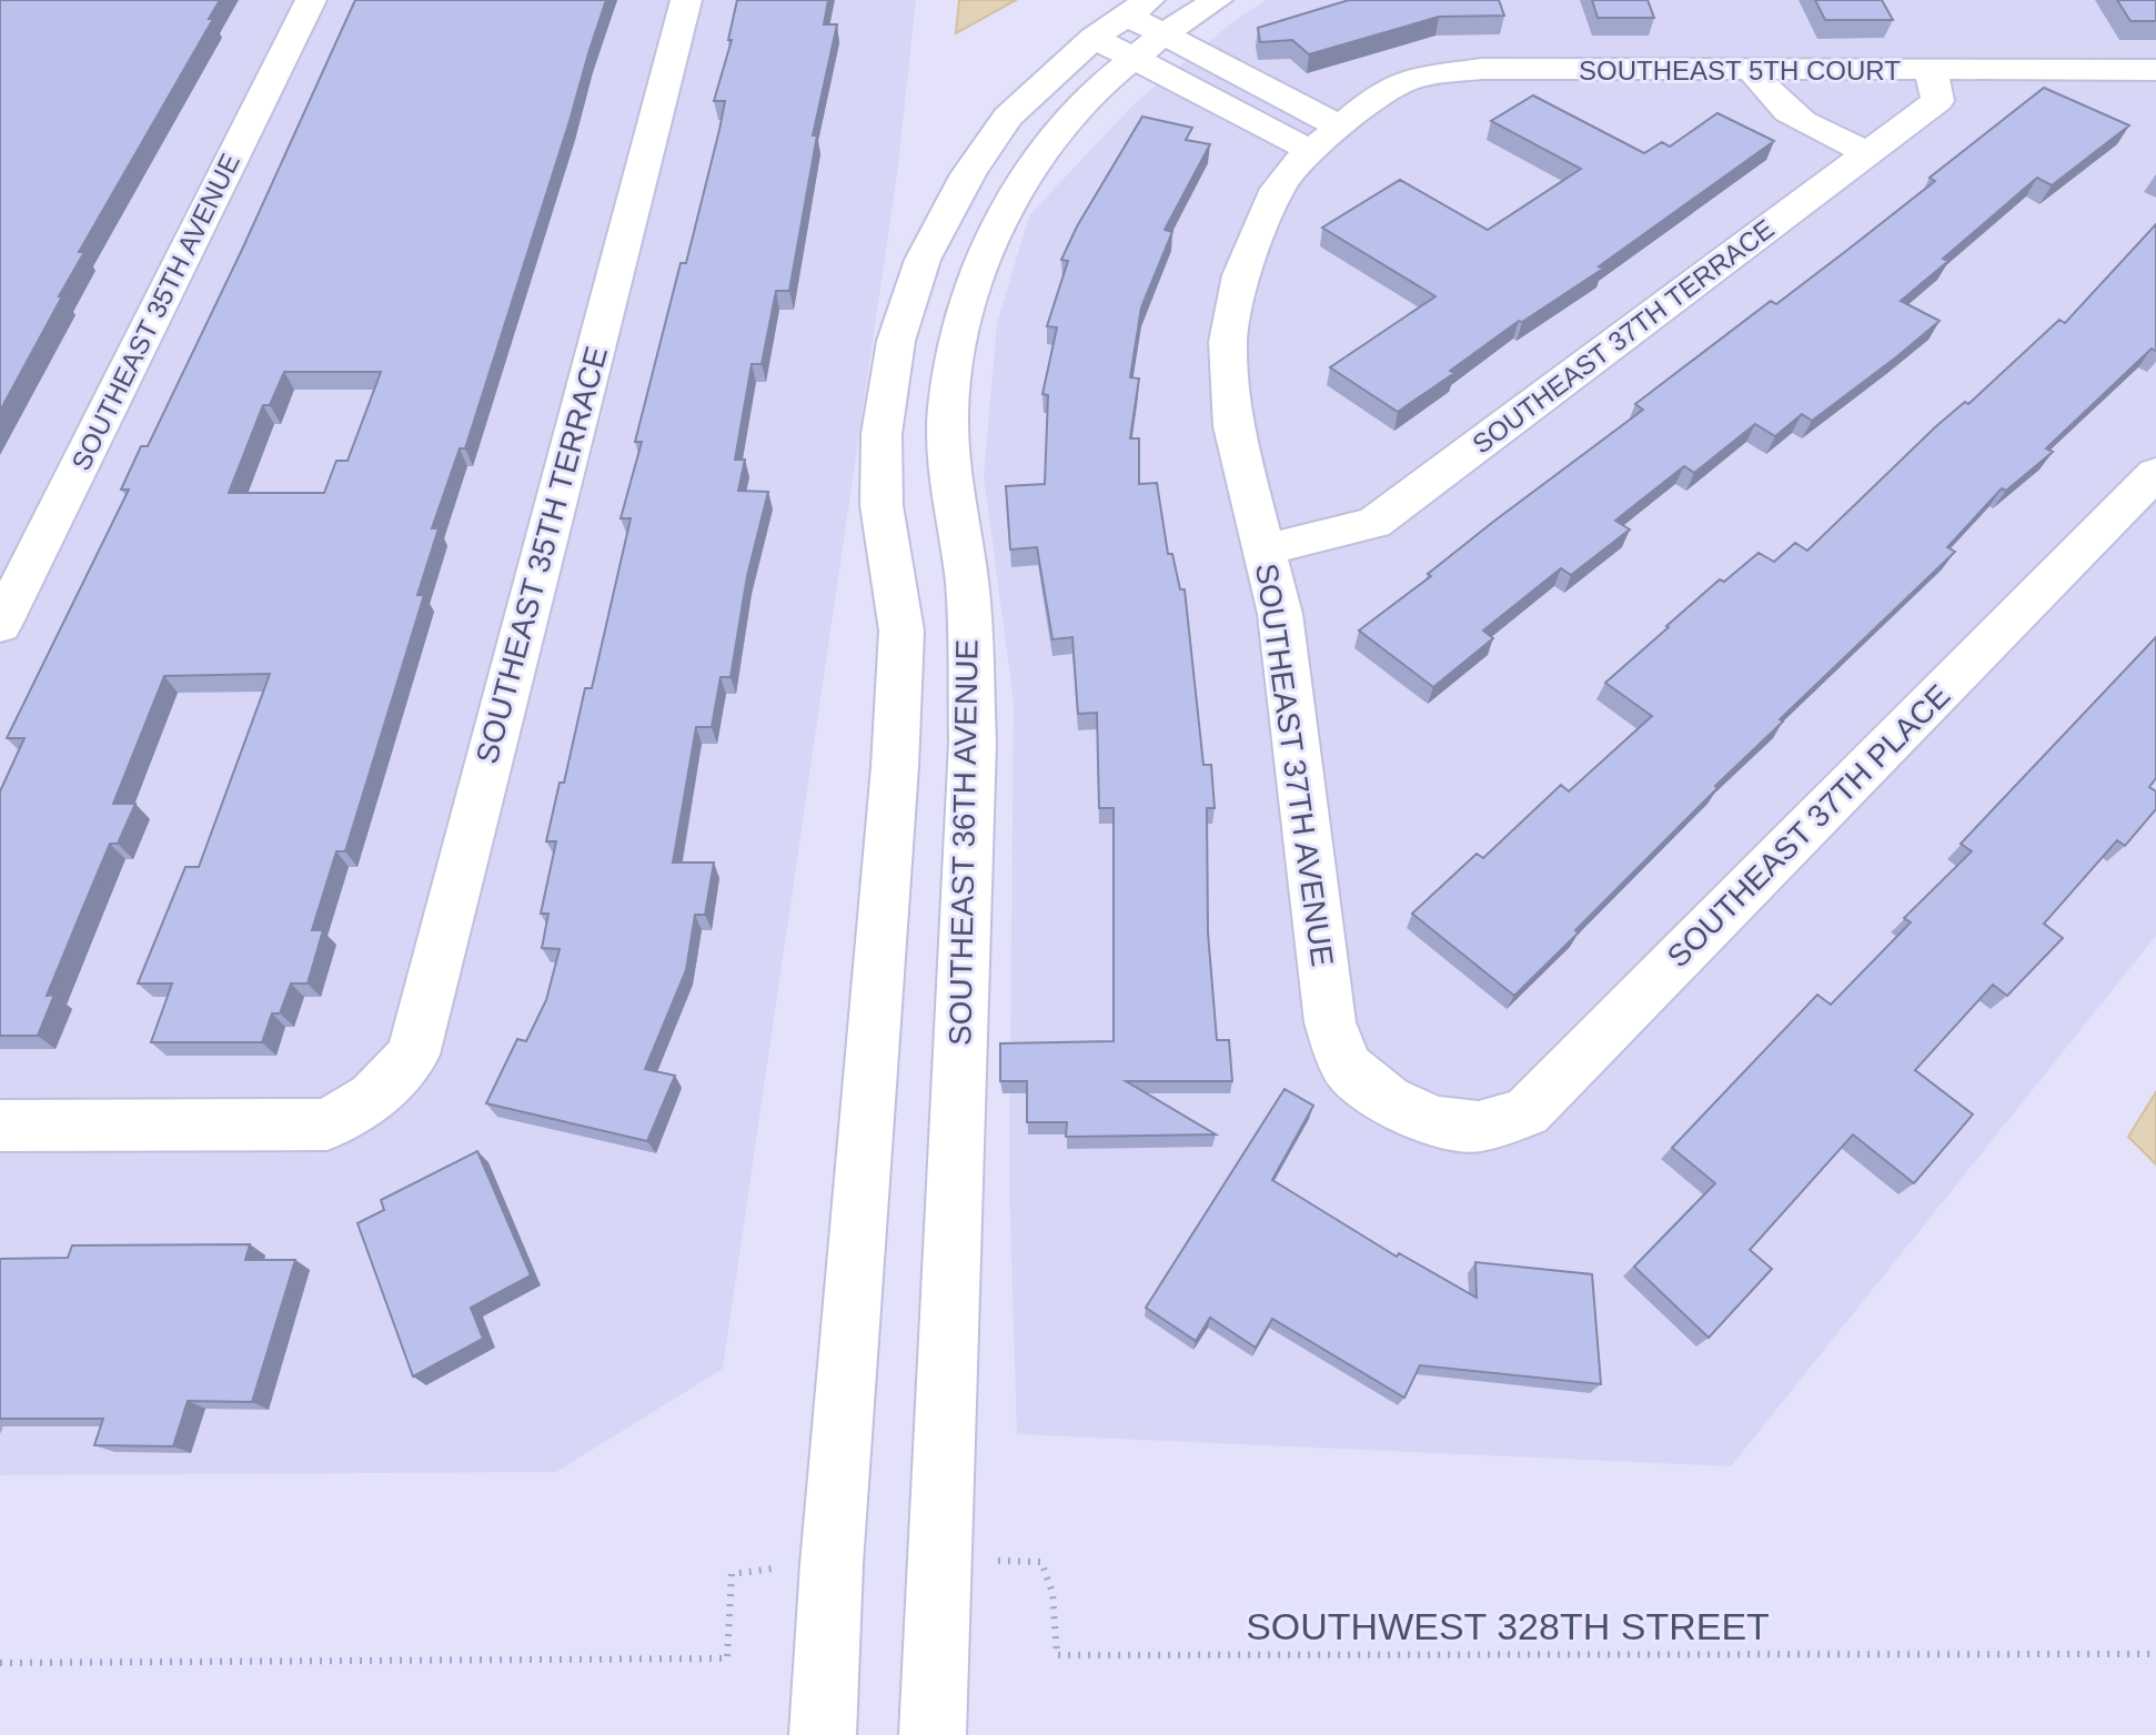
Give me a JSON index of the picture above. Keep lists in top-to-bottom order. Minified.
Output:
{"streets":{"street":["SOUTHEAST 5TH COURT","SOUTHEAST 35TH AVENUE","SOUTHEAST 37TH TERRACE","SOUTHEAST 35TH TERRACE","SOUTHEAST 37TH AVENUE","SOUTHEAST 37TH PLACE","SOUTHEAST 36TH AVENUE"],"path":["SOUTHWEST 328TH STREET"]},"crossings":[["SOUTHEAST 5TH COURT","SOUTHEAST 37TH TERRACE"],["SOUTHEAST 5TH COURT","SOUTHEAST 37TH AVENUE"],["SOUTHEAST 37TH TERRACE","SOUTHEAST 37TH AVENUE"],["SOUTHEAST 37TH AVENUE","SOUTHEAST 37TH PLACE"],["SOUTHEAST 36TH AVENUE","SOUTHWEST 328TH STREET"]]}
